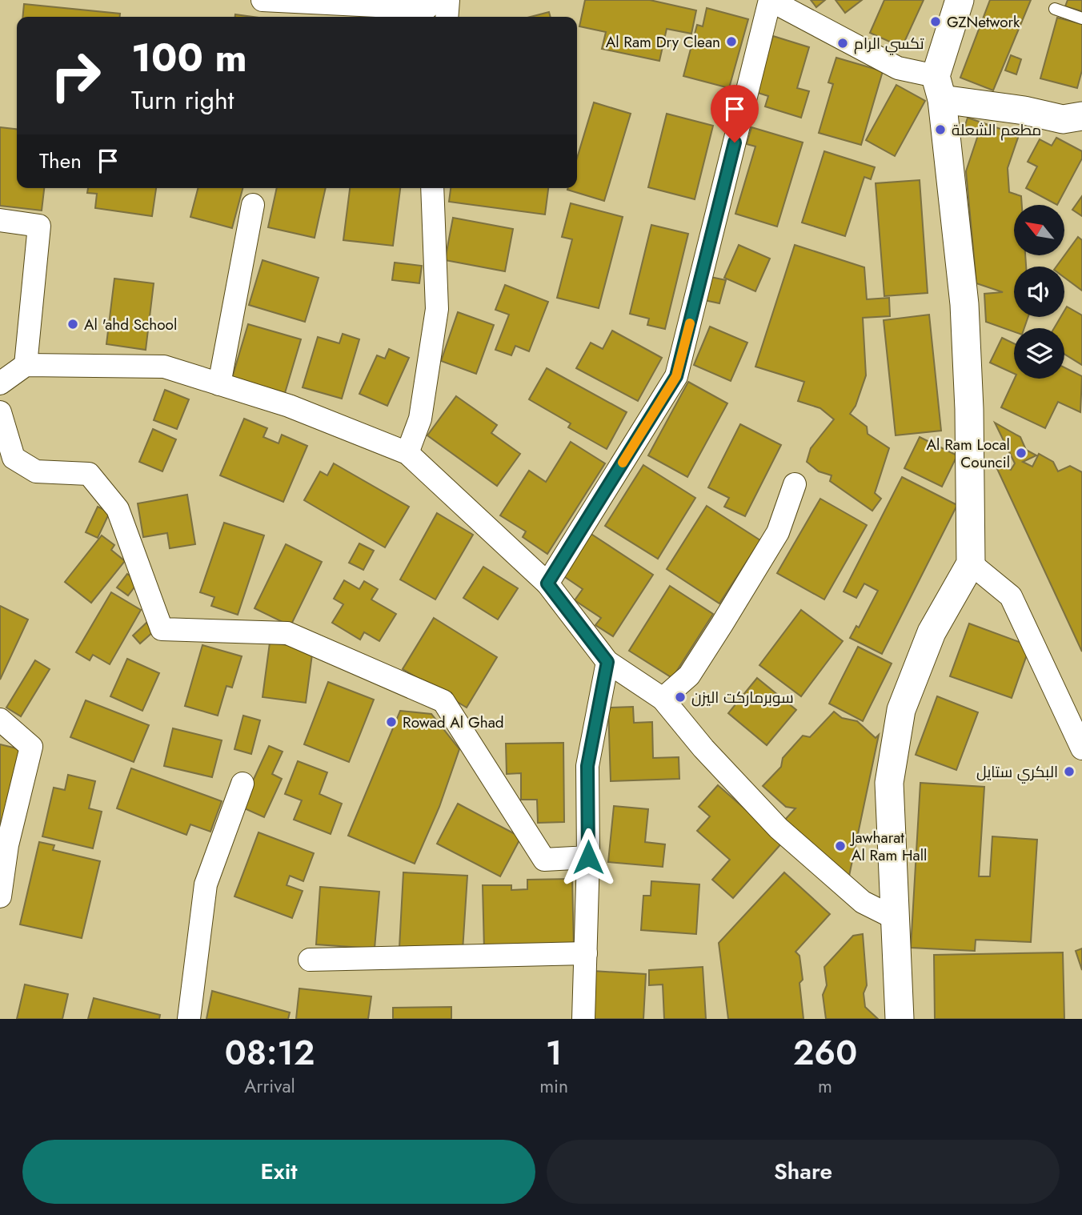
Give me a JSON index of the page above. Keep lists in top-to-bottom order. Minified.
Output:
{"places":["GZNetwork","Al Ram Dry Clean","تكسي الرام","مطعم الشعلة","Al 'ahd School","Al Ram Local Council","سوبرماركت اليزن","Rowad Al Ghad","البكري ستايل","Jawharat Al Ram Hall"],"north":"top left","page":{"turn":["100 m","Turn right"],"then":"Then","eta":["08:12","Arrival","1","min","260","m"],"buttons":["Exit","Share"]}}
